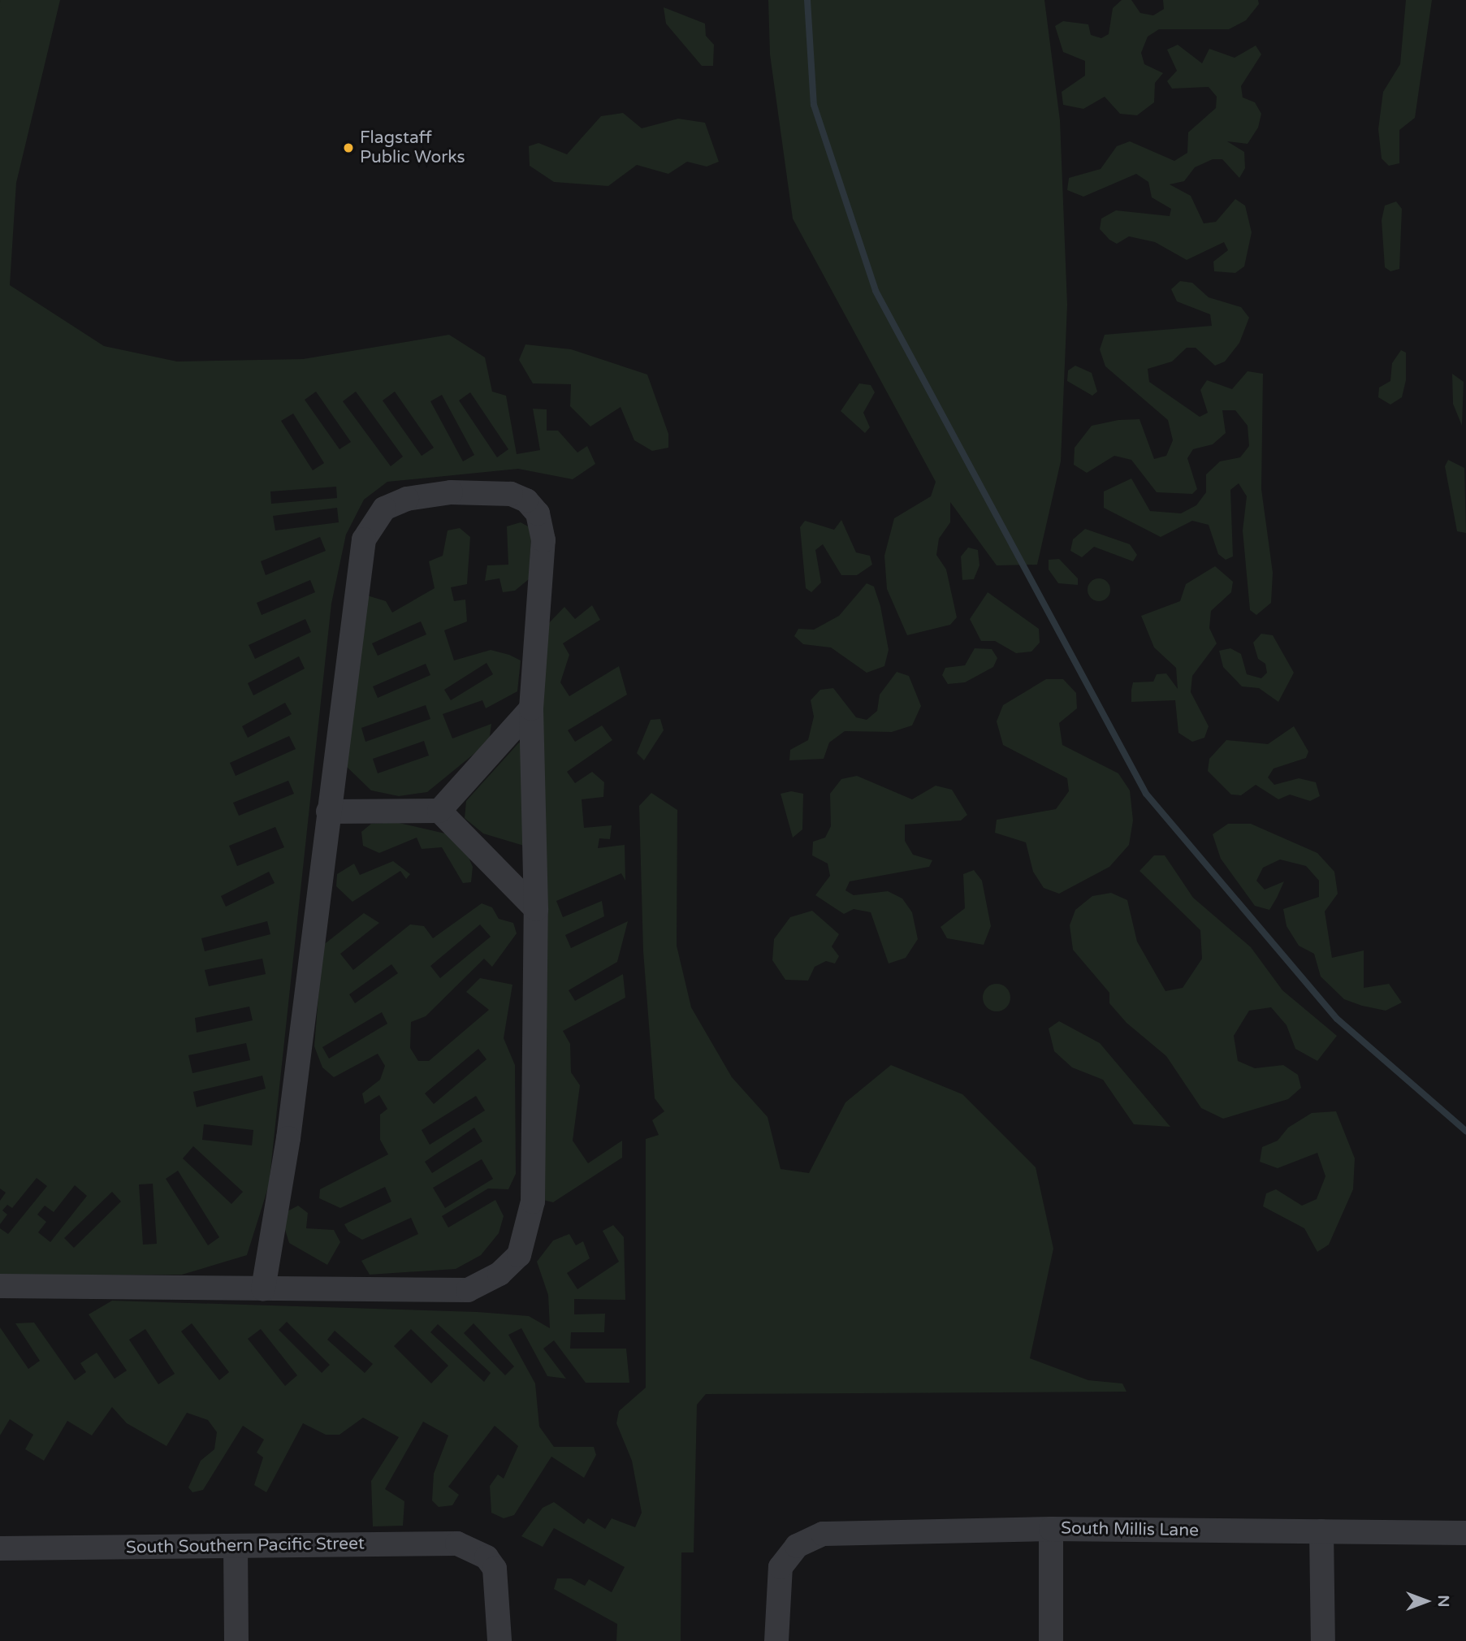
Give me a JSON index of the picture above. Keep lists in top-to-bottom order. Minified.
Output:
{"streets":{"street":["South Millis Lane","South Southern Pacific Street"]},"places":["Flagstaff Public Works"],"north":"right"}
